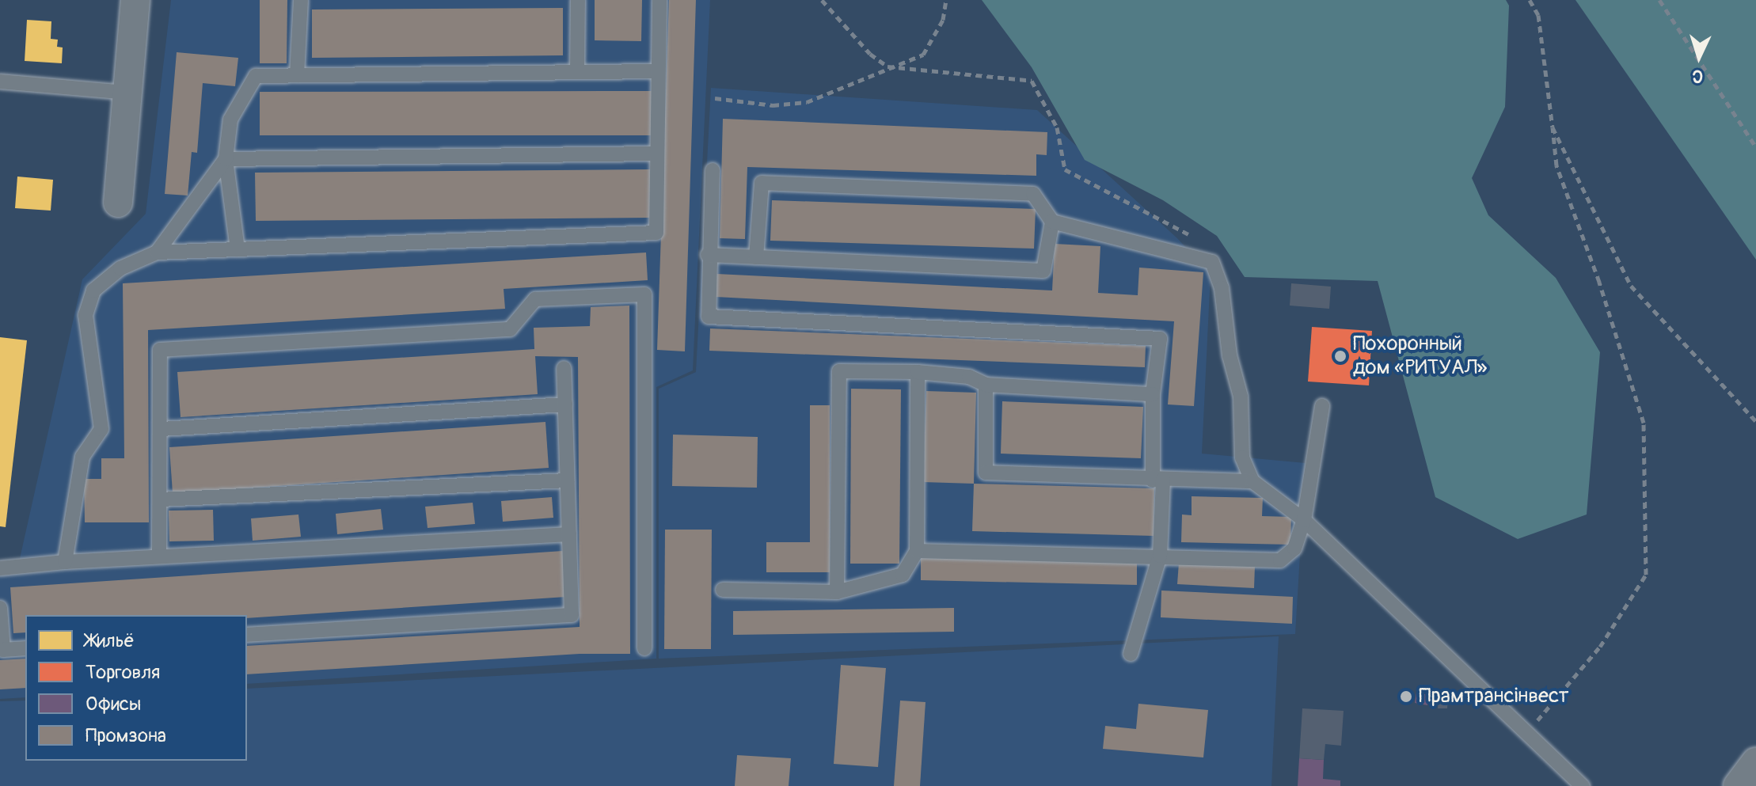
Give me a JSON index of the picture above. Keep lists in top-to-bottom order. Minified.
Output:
{"places":["Похоронный дом «РИТУАЛ»","Прамтрансінвест"],"legend":["Жильё","Торговля","Офисы","Промзона"],"north":"bottom"}
